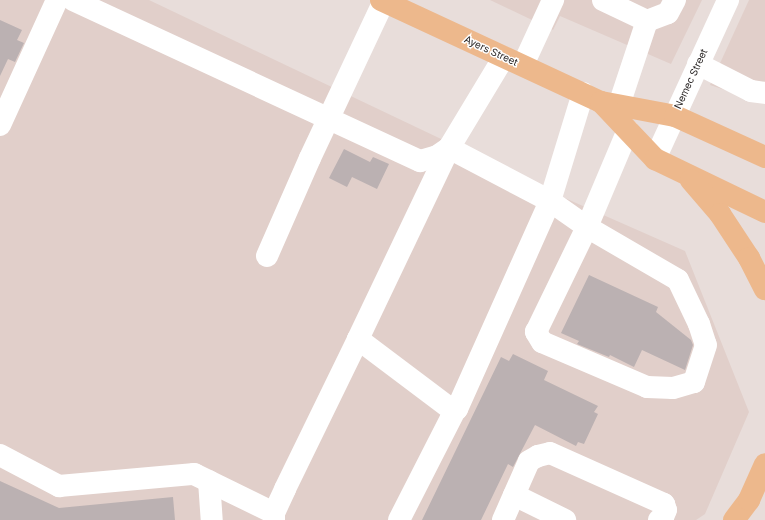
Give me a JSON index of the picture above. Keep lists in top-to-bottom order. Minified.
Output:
{"streets":{"main road":["Ayers Street"],"street":["Nemec Street"]},"crossings":[["Ayers Street","Nemec Street"]]}
